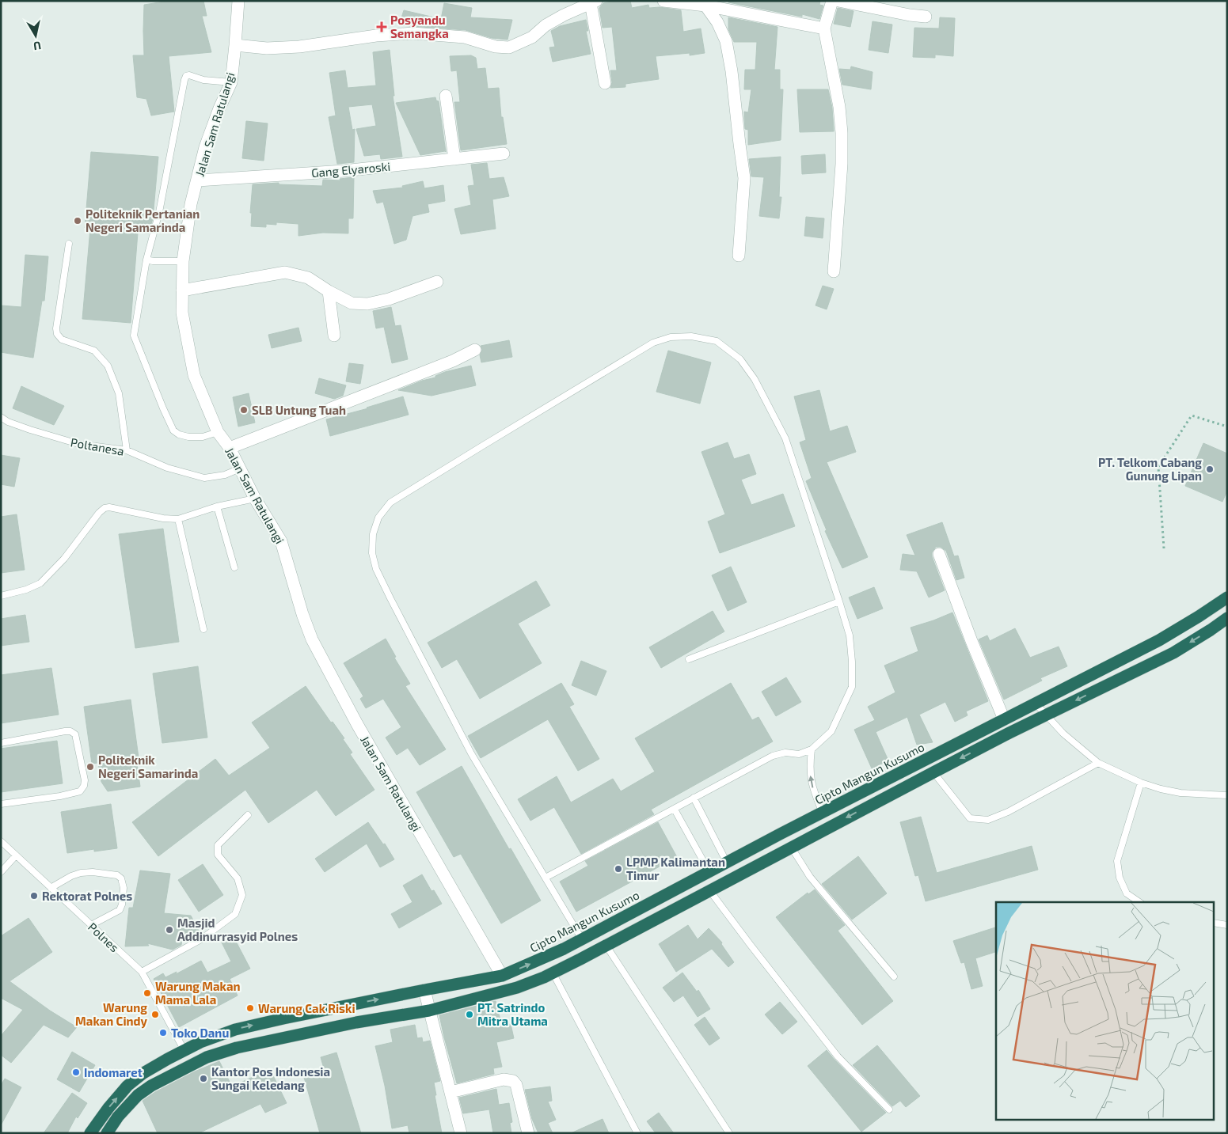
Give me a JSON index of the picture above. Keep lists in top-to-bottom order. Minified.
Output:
{"streets":{"highway":["Cipto Mangun Kusumo"],"street":["Jalan Sam Ratulangi","Gang Elyaroski"],"lane":["Poltanesa","Polnes"]},"crossings":[["Jalan Sam Ratulangi","Gang Elyaroski"],["Jalan Sam Ratulangi","Poltanesa"],["Jalan Sam Ratulangi","Cipto Mangun Kusumo"],["Cipto Mangun Kusumo","Polnes"]],"places":{"health":["Posyandu Semangka"],"other":["Politeknik Pertanian Negeri Samarinda","SLB Untung Tuah","PT. Telkom Cabang Gunung Lipan","Politeknik Negeri Samarinda","LPMP Kalimantan Timur","Rektorat Polnes","Masjid Addinurrasyid Polnes","Warung Makan Mama Lala","Warung Cak Riski","Warung Makan Cindy","PT. Satrindo Mitra Utama","Toko Danu","Indomaret","Kantor Pos Indonesia Sungai Keledang"]},"north":"bottom"}
